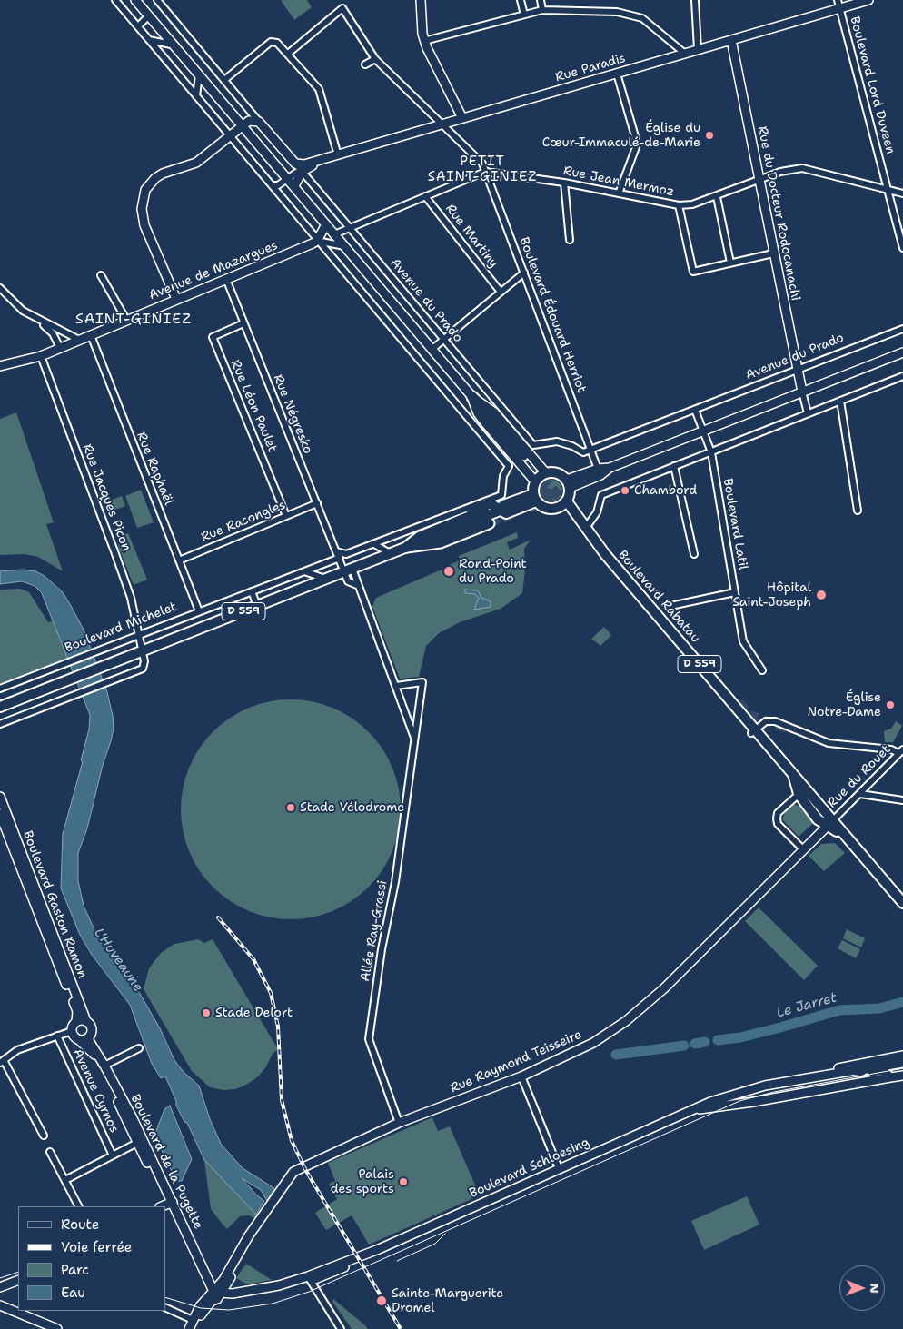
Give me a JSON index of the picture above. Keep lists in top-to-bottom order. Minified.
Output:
{"streets":{"main road":["Boulevard Rabatau","D 559"],"street":["Rue Paradis","Boulevard Lord Duveen","Rue Jean Mermoz","Rue du Docteur Rodocanachi","Rue Martiny","Avenue de Mazargues","Avenue du Prado","Boulevard Édouard Herriot","Rue Léon Paulet","Rue Négresko","Rue Raphaël","Rue Jacques Picon","Rue Rasongles","Boulevard Latil","Boulevard Michelet","Rue du Rouet","Boulevard Gaston Ramon","Allée Ray-Grassi","Rue Raymond Teisseire","Avenue Cyrnos","Boulevard de la Pugette","Boulevard Schloesing"]},"crossings":[["Rue Paradis","Boulevard Lord Duveen"],["Rue Paradis","Rue du Docteur Rodocanachi"],["Rue Paradis","Avenue du Prado"],["Rue Paradis","Boulevard Édouard Herriot"],["Boulevard Lord Duveen","Rue Jean Mermoz"],["Rue Jean Mermoz","Rue du Docteur Rodocanachi"],["Rue Jean Mermoz","Boulevard Édouard Herriot"],["Rue du Docteur Rodocanachi","Avenue du Prado"],["Avenue de Mazargues","Rue Négresko"],["Avenue de Mazargues","Rue Raphaël"],["Avenue de Mazargues","Rue Jacques Picon"],["Avenue du Prado","Boulevard Édouard Herriot"],["Avenue du Prado","Boulevard Rabatau"],["Rue Léon Paulet","Rue Négresko"],["Rue Léon Paulet","Rue Rasongles"],["Rue Négresko","Rue Rasongles"],["Rue Négresko","D 559"],["Rue Négresko","Boulevard Michelet"],["Rue Négresko","Allée Ray-Grassi"],["Rue Raphaël","Rue Rasongles"],["Rue Raphaël","Boulevard Michelet"],["Rue Jacques Picon","D 559"],["Rue Jacques Picon","Boulevard Michelet"],["Boulevard Rabatau","Rue du Rouet"],["Boulevard Rabatau","Rue Raymond Teisseire"],["D 559","Allée Ray-Grassi"],["Rue du Rouet","Rue Raymond Teisseire"],["Boulevard Gaston Ramon","Boulevard de la Pugette"],["Allée Ray-Grassi","Rue Raymond Teisseire"],["Rue Raymond Teisseire","Boulevard de la Pugette"],["Rue Raymond Teisseire","Boulevard Schloesing"],["Boulevard de la Pugette","Boulevard Schloesing"]],"districts":["PETIT SAINT-GINIEZ","SAINT-GINIEZ"],"water":["L'Huveaune","Le Jarret"],"places":["Église du Cœur-Immaculé-de-Marie","Chambord","Rond-Point du Prado","Hôpital Saint-Joseph","Église Notre-Dame","Stade Vélodrome","Stade Delort","Palais des sports","Sainte-Marguerite Dromel"],"legend":["Route","Voie ferrée","Parc","Eau"],"north":"right"}
